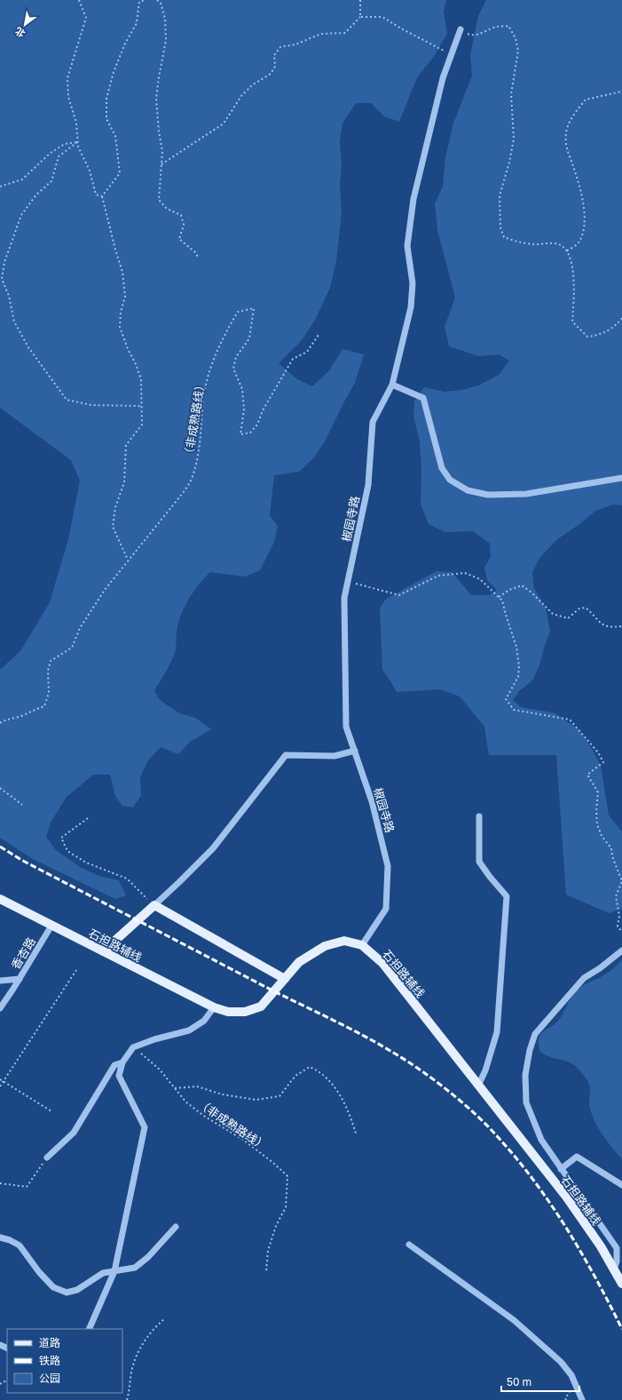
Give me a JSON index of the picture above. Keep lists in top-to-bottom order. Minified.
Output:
{"streets":{"main road":["石担路辅线"],"street":["椒园寺路","香杏路"],"path":["（非成熟路线）"]},"crossings":[["椒园寺路","石担路辅线"],["石担路辅线","香杏路"]],"legend":["道路","铁路","公园"],"scale_bar":"50 m","north":"bottom left"}
